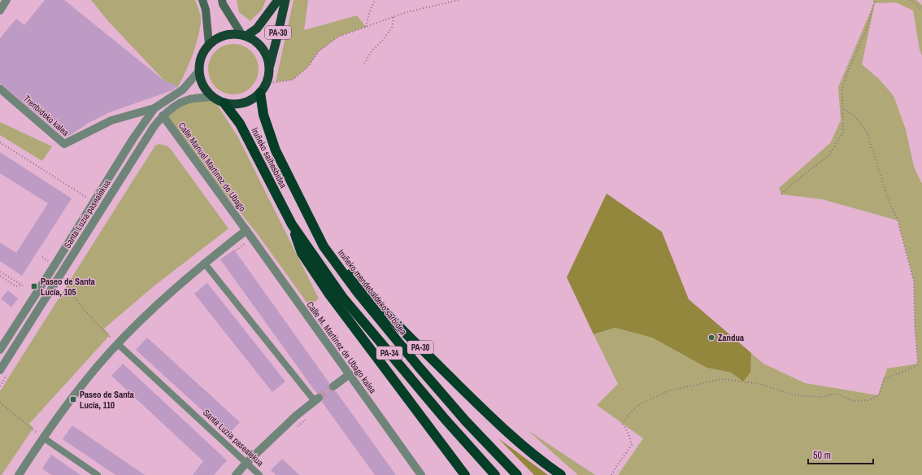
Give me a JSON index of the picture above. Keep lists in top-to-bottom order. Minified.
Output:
{"streets":{"highway":["PA-30","Iruñeko saihesbidea","Iruñeko mendebaldeko sarbidea","PA-34"],"street":["Trenbideko kalea","Calle Manuel Martinez de Ubago","Santa Luzia pasealekua","Calle M. Martínez de Ubago kalea"]},"crossings":[["PA-30","Iruñeko saihesbidea"],["PA-30","Santa Luzia pasealekua"],["PA-30","Iruñeko mendebaldeko sarbidea"],["PA-30","PA-34"],["Trenbideko kalea","Santa Luzia pasealekua"],["Iruñeko saihesbidea","Santa Luzia pasealekua"],["Iruñeko saihesbidea","Iruñeko mendebaldeko sarbidea"],["Iruñeko saihesbidea","PA-34"],["Calle Manuel Martinez de Ubago","Santa Luzia pasealekua"],["Calle Manuel Martinez de Ubago","Calle M. Martínez de Ubago kalea"]],"places":{"transit":["Paseo de Santa Lucía, 105","Paseo de Santa Lucía, 110"],"other":["Zandua"]},"scale_bar":"50 m"}
